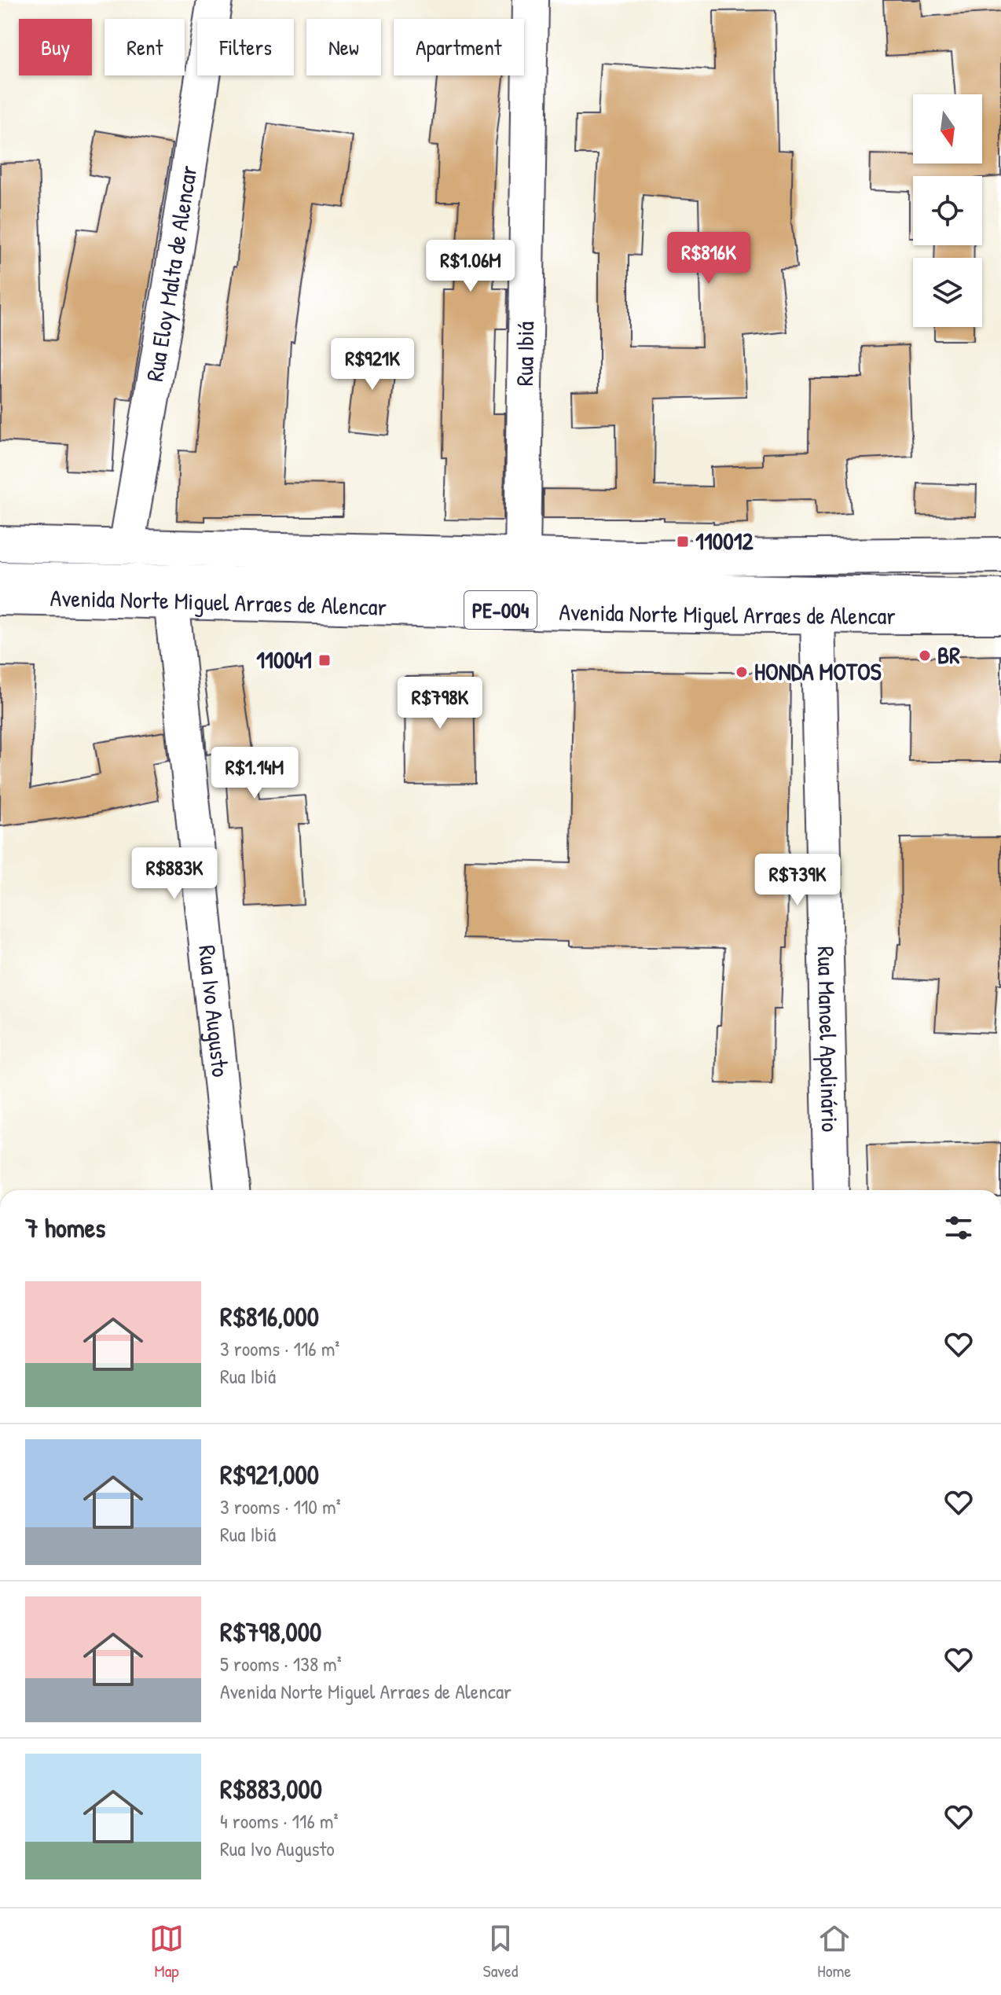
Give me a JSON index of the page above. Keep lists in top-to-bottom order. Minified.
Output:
{"streets":{"street":["Rua Eloy Malta de Alencar","Rua Ibiá","Avenida Norte Miguel Arraes de Alencar","PE-004","Rua Ivo Augusto","Rua Manoel Apolinário"]},"crossings":[["Rua Eloy Malta de Alencar","PE-004"],["Rua Ibiá","PE-004"],["Avenida Norte Miguel Arraes de Alencar","Rua Ivo Augusto"],["Avenida Norte Miguel Arraes de Alencar","Rua Manoel Apolinário"]],"places":{"transit":["110012","110041"],"other":["BR","HONDA MOTOS"]},"north":"bottom","page":{"chip":["Buy","Rent","Filters","New","Apartment"],"price":["R$816K","R$1.06M","R$921K","R$798K","R$1.14M","R$883K","R$739K"],"heading":"7 homes","list":[{"name":"R$816,000","note":"3 rooms · 116 m² · Rua Ibiá"},{"name":"R$921,000","note":"3 rooms · 110 m² · Rua Ibiá"},{"name":"R$798,000","note":"5 rooms · 138 m² · Avenida Norte Miguel Arraes de Alencar"},{"name":"R$883,000","note":"4 rooms · 116 m² · Rua Ivo Augusto"}],"tabs":["Map","Saved","Home"]}}
